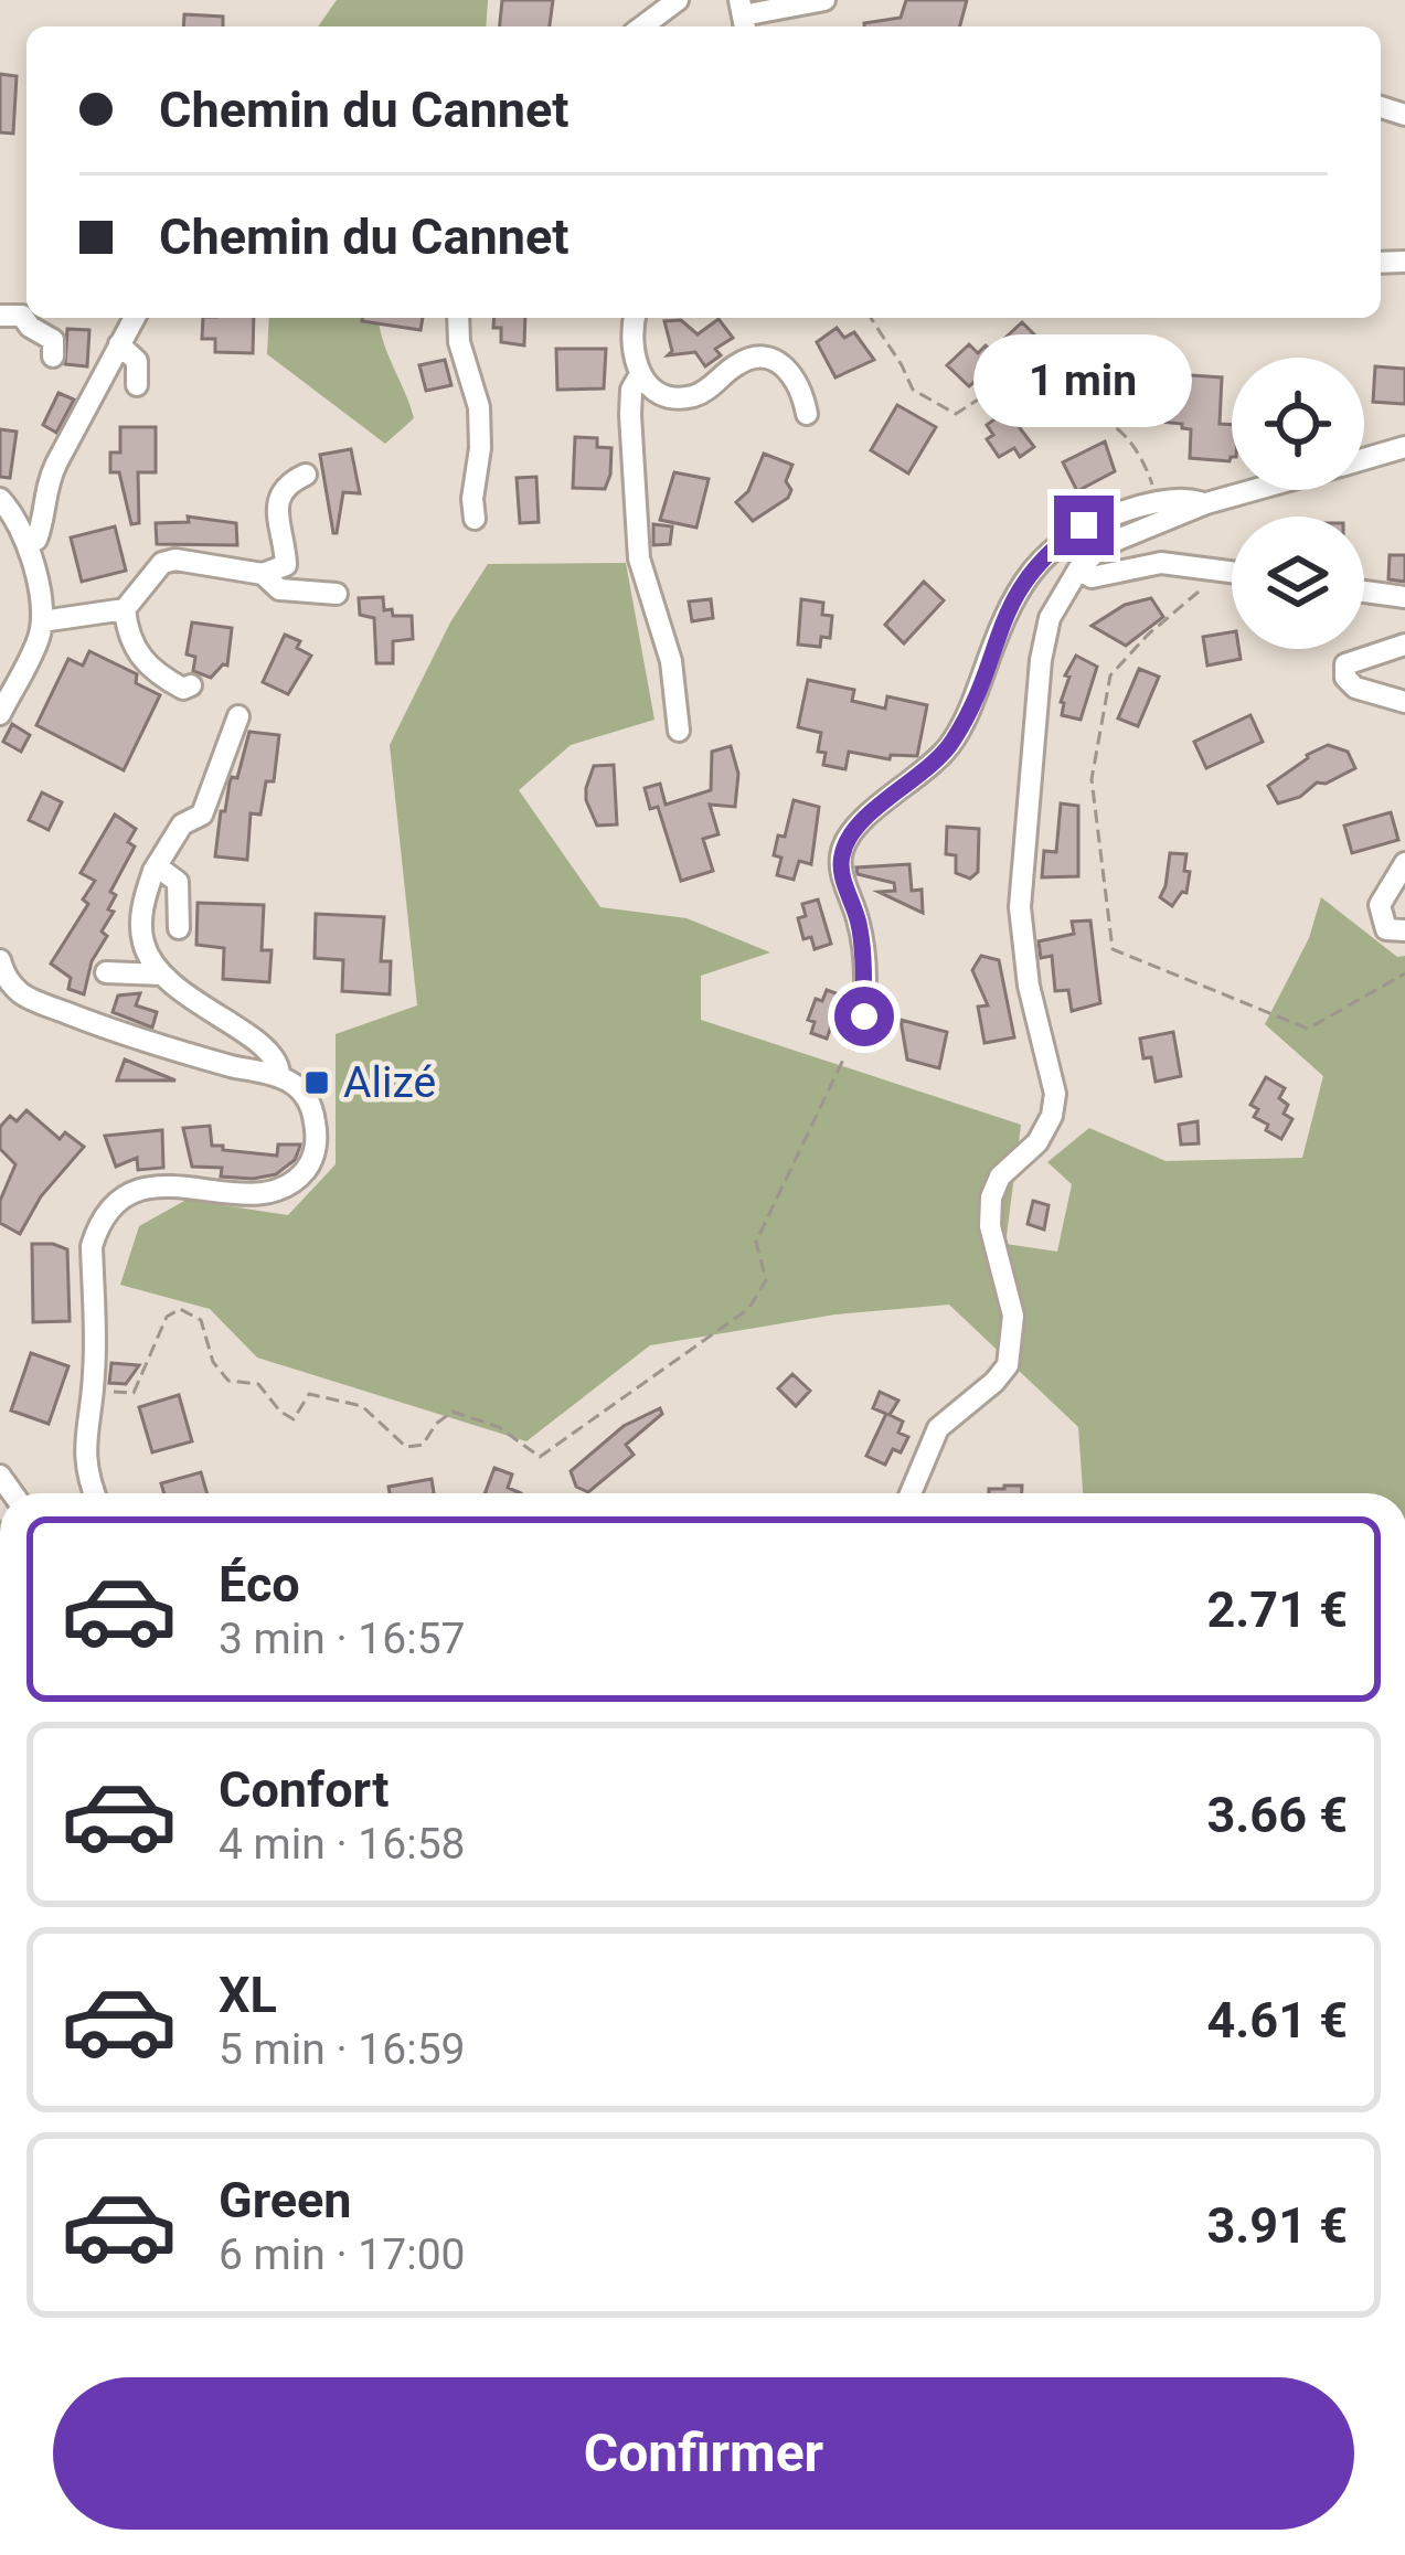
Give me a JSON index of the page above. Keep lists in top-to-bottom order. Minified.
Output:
{"places":{"transit":["Alizé"]},"page":{"banner":["Chemin du Cannet","Chemin du Cannet"],"bubble":"1 min","list":[{"name":"Éco","note":"3 min · 16:57","value":"2.71 €"},{"name":"Confort","note":"4 min · 16:58","value":"3.66 €"},{"name":"XL","note":"5 min · 16:59","value":"4.61 €"},{"name":"Green","note":"6 min · 17:00","value":"3.91 €"}],"buttons":"Confirmer"}}
